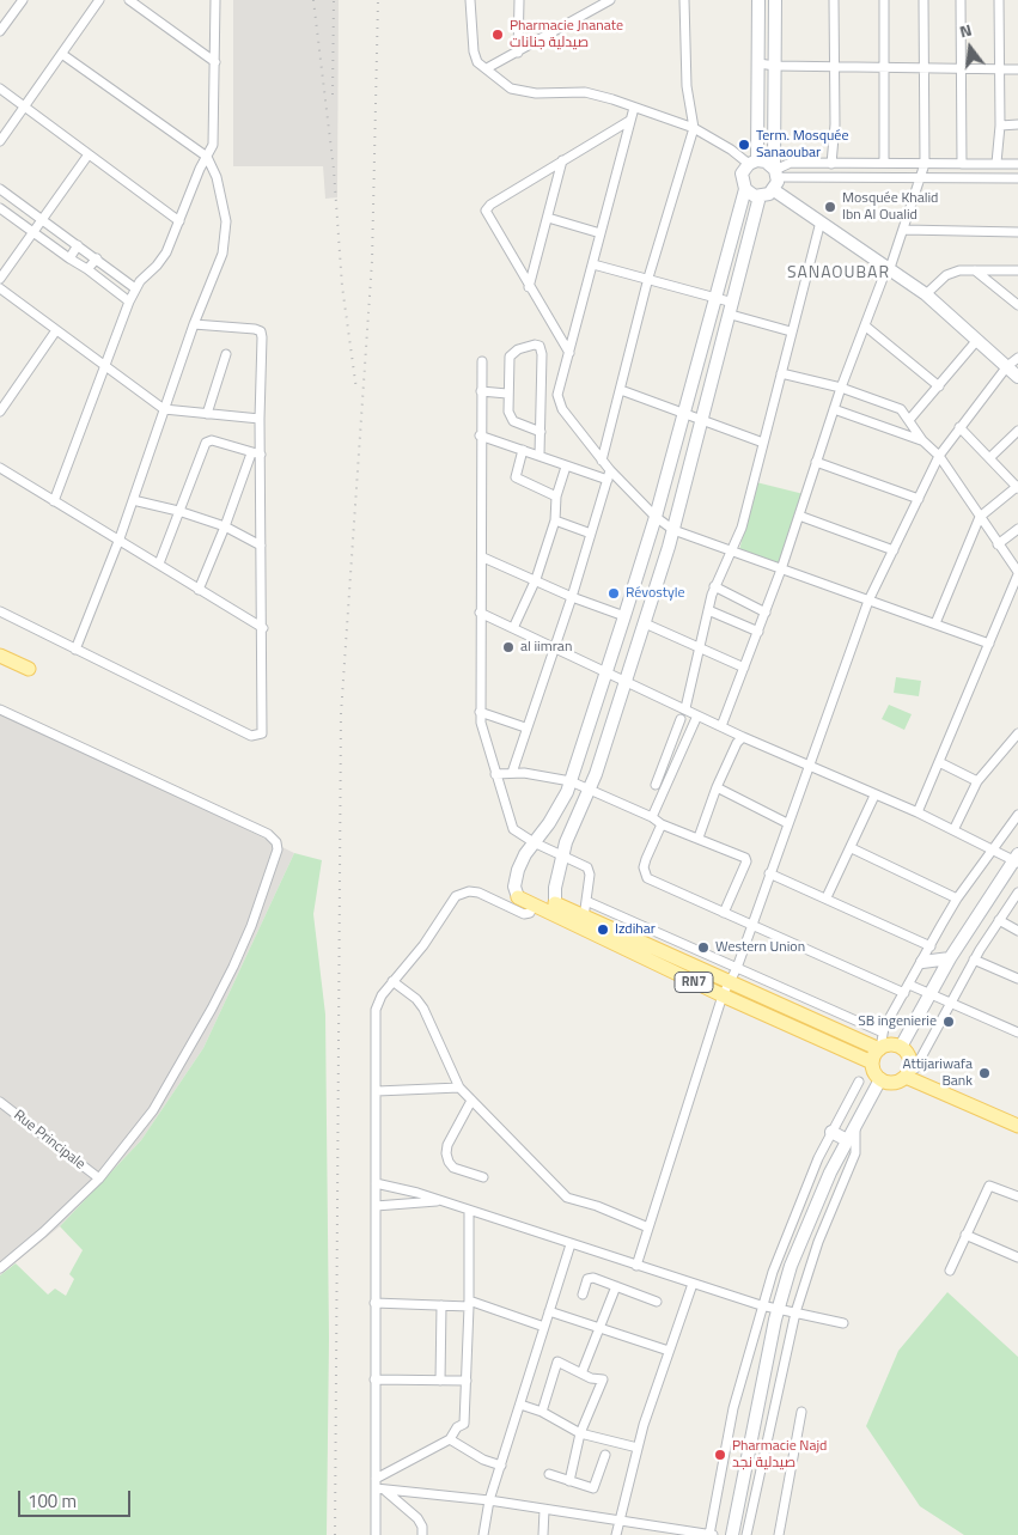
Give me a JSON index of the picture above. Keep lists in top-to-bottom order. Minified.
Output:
{"streets":{"main road":["RN7"],"street":["Rue Principale"]},"districts":["SANAOUBAR"],"places":["Pharmacie Jnanate صيدلية جنانات","Term. Mosquée Sanaoubar","Mosquée Khalid Ibn Al Oualid","Révostyle","al iimran","Izdihar","Western Union","SB ingenierie","Attijariwafa Bank","Pharmacie Najd صيدلية نجد"],"scale_bar":"100 m","north":"top"}
